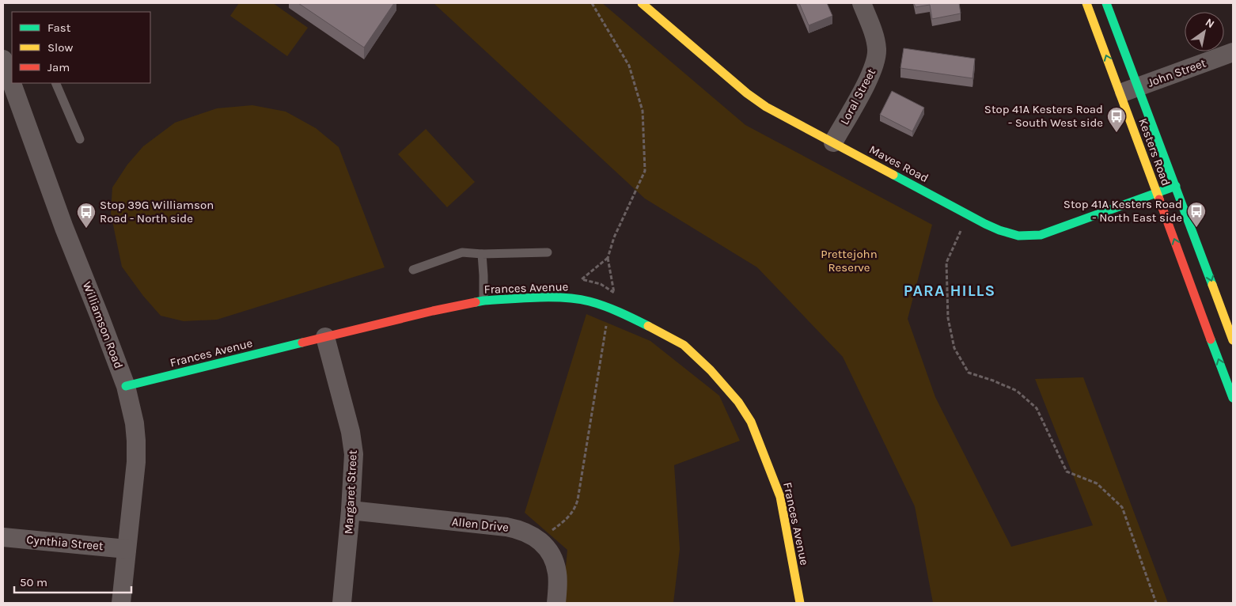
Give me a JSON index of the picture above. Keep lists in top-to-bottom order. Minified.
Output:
{"streets":{"street":["John Street","Loral Street","Kesters Road","Maves Road","Frances Avenue","Williamson Road","Margaret Street","Allen Drive","Cynthia Street"]},"crossings":[["John Street","Kesters Road"],["Loral Street","Maves Road"],["Kesters Road","Maves Road"],["Frances Avenue","Williamson Road"],["Frances Avenue","Margaret Street"],["Williamson Road","Cynthia Street"],["Margaret Street","Allen Drive"]],"districts":["PARA HILLS"],"parks":["Prettejohn Reserve"],"places":{"bus stop":["Stop 41A Kesters Road - South West side","Stop 41A Kesters Road - North East side","Stop 39G Williamson Road - North side"]},"legend":["Fast","Slow","Jam"],"scale_bar":"50 m","north":"top right"}
